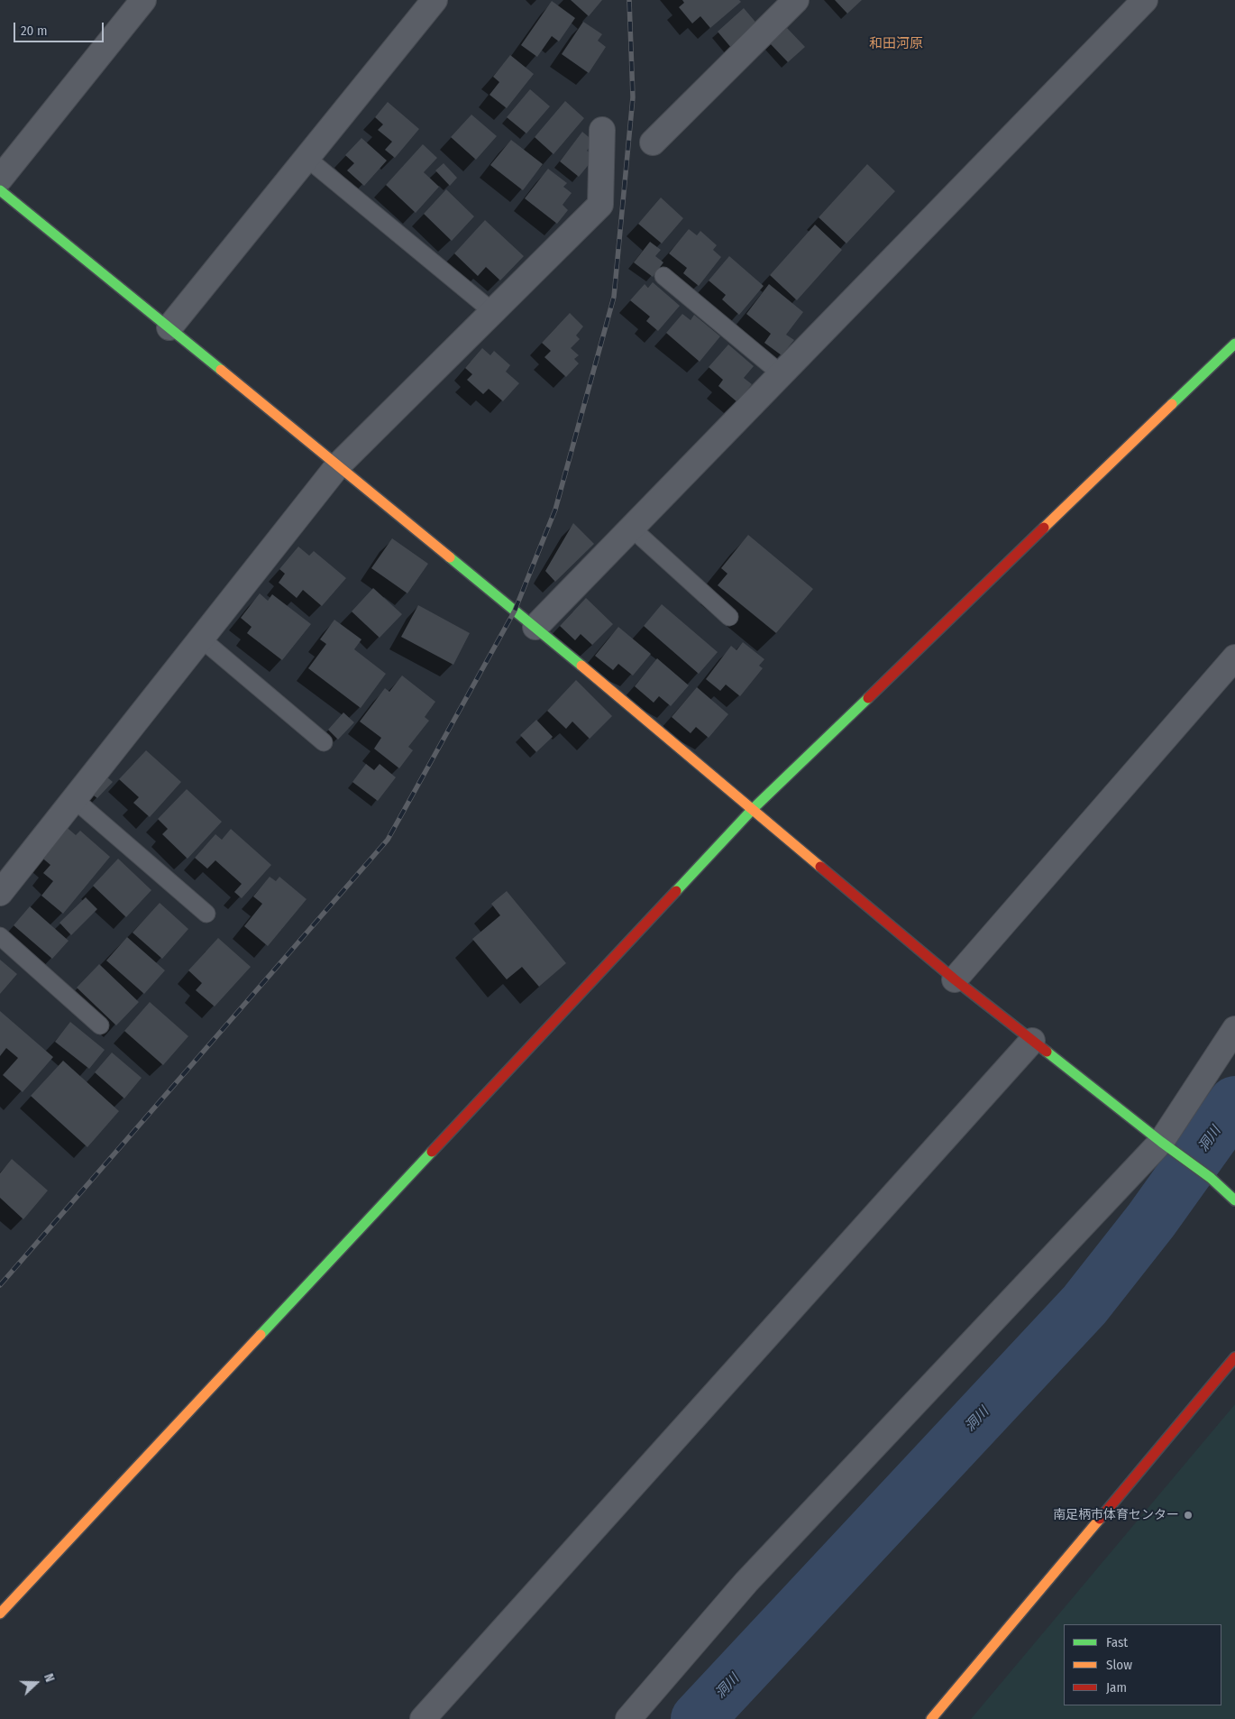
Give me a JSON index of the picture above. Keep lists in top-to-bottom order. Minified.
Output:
{"districts":["和田河原"],"water":["洞川"],"places":["南足柄市体育センター"],"legend":["Fast","Slow","Jam"],"scale_bar":"20 m","north":"right"}
